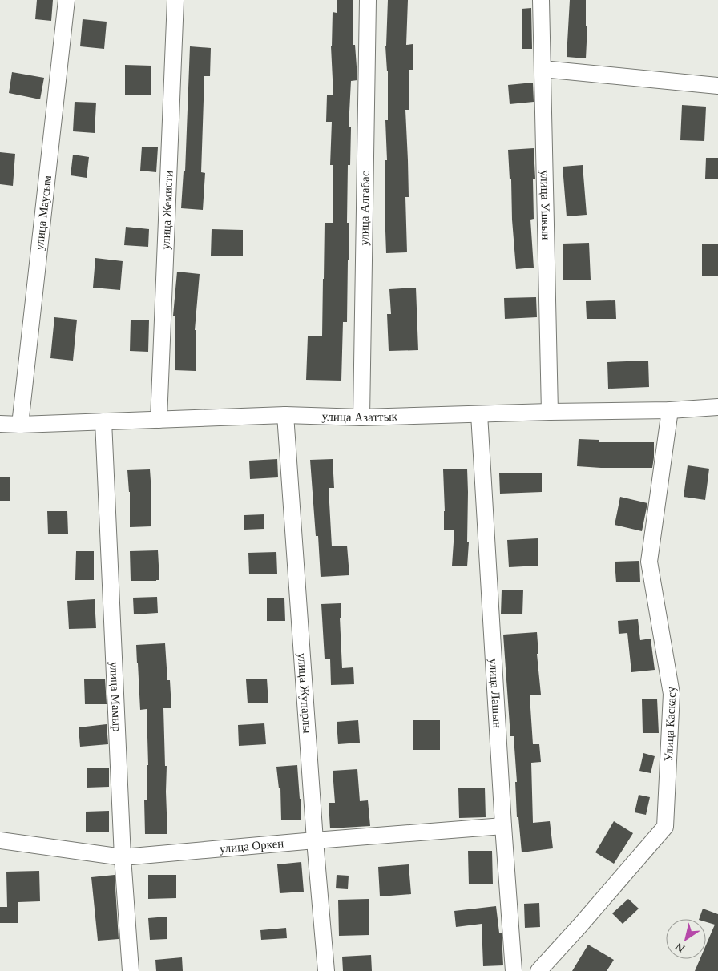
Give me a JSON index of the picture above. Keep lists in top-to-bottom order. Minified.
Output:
{"streets":{"street":["улица Ушкын","улица Алгабас","улица Жемисти","улица Маусым","улица Азаттык","улица Жупарлы","улица Лашын","улица Мамыр","Улица Каскасу","улица Оркен"]},"crossings":[["улица Ушкын","улица Азаттык"],["улица Алгабас","улица Азаттык"],["улица Жемисти","улица Азаттык"],["улица Маусым","улица Азаттык"],["улица Азаттык","улица Жупарлы"],["улица Азаттык","улица Лашын"],["улица Азаттык","улица Мамыр"],["улица Азаттык","Улица Каскасу"],["улица Жупарлы","улица Оркен"],["улица Лашын","улица Оркен"],["улица Мамыр","улица Оркен"]],"north":"bottom left"}
